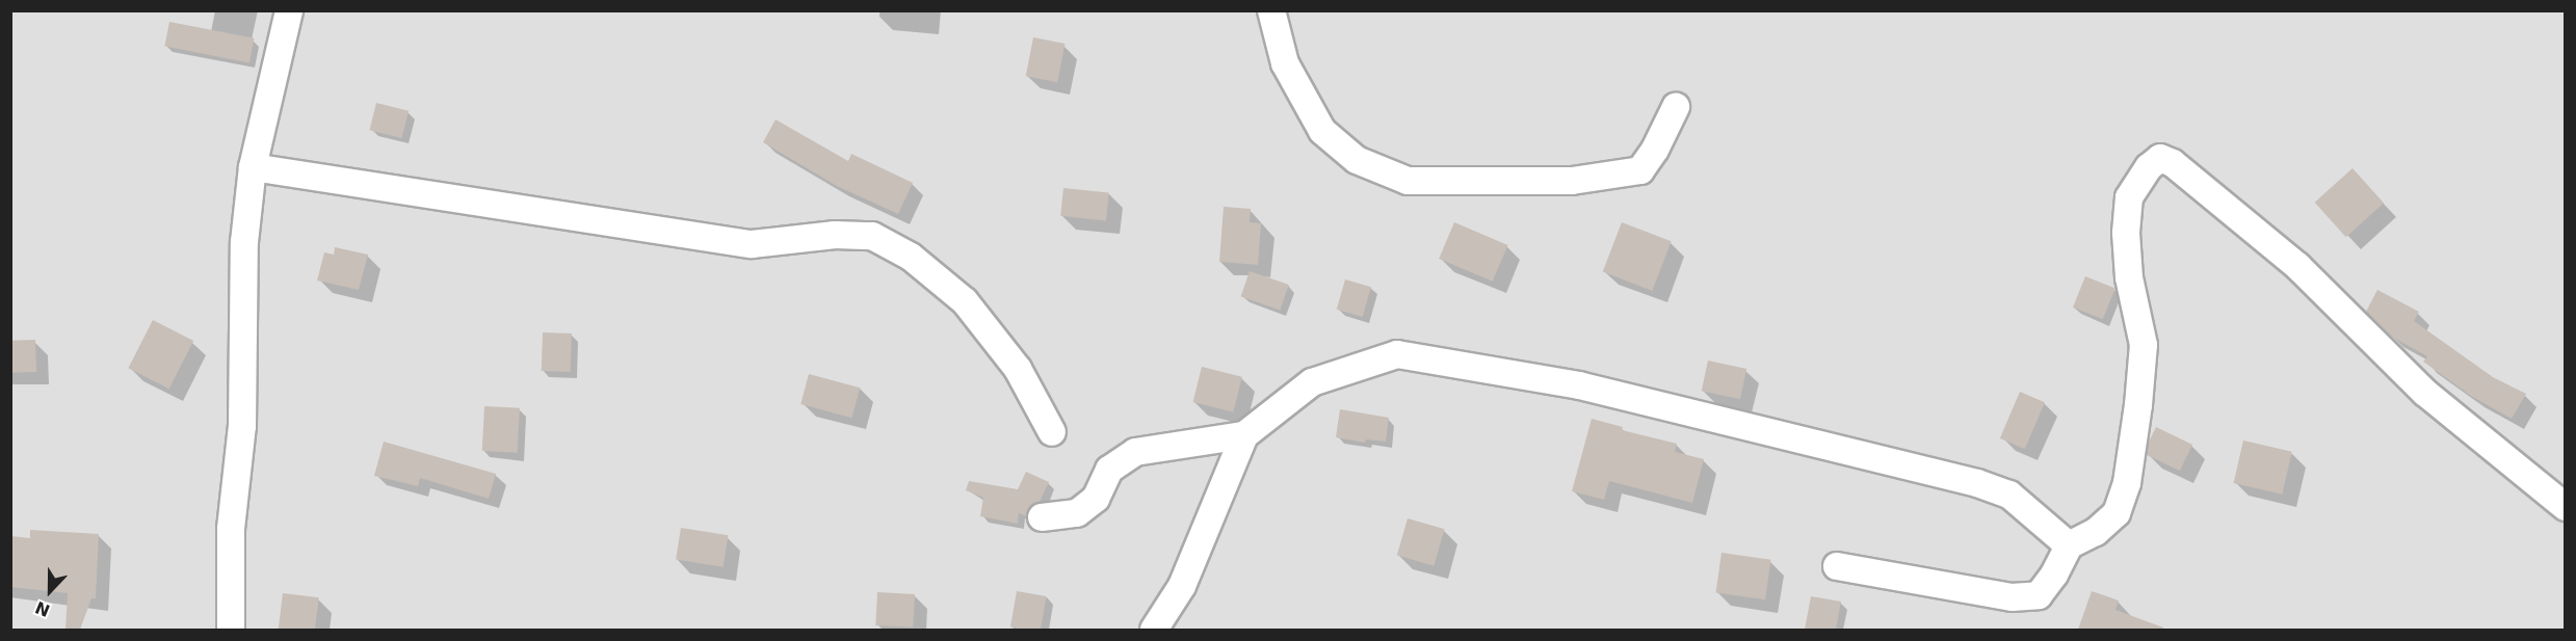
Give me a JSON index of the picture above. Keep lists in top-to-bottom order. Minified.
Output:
{"north":"bottom"}
